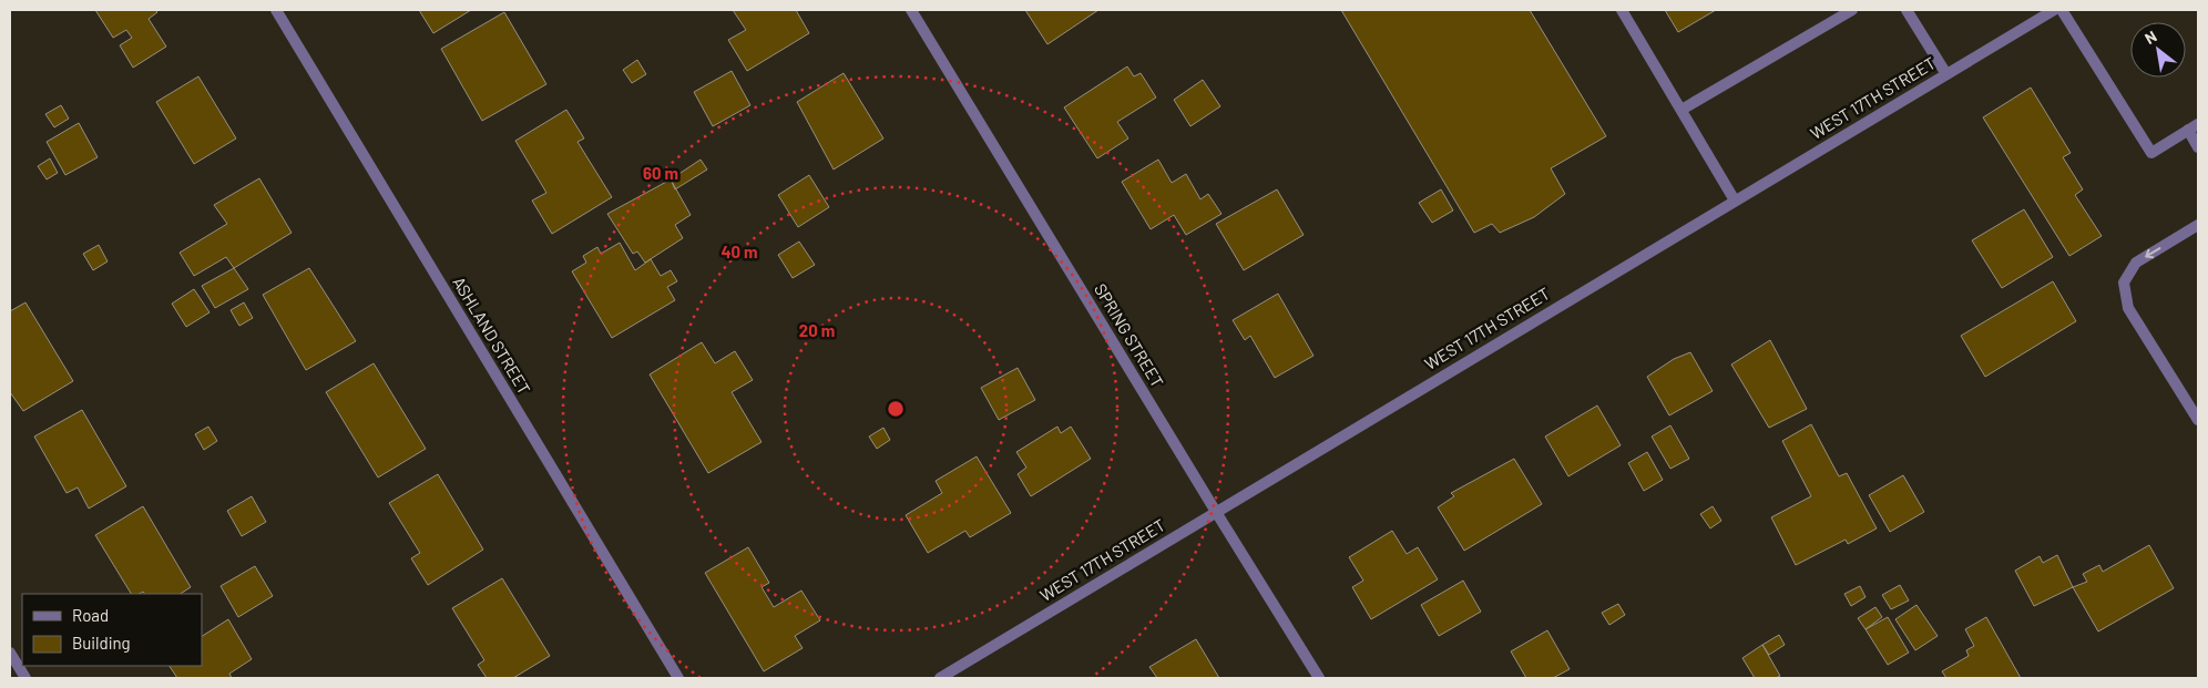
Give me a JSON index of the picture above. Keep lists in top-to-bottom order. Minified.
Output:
{"streets":{"street":["WEST 17TH STREET","ASHLAND STREET","SPRING STREET"]},"crossings":[["WEST 17TH STREET","SPRING STREET"]],"legend":["Road","Building"],"north":"top left","rings":["60 m","40 m","20 m"]}
